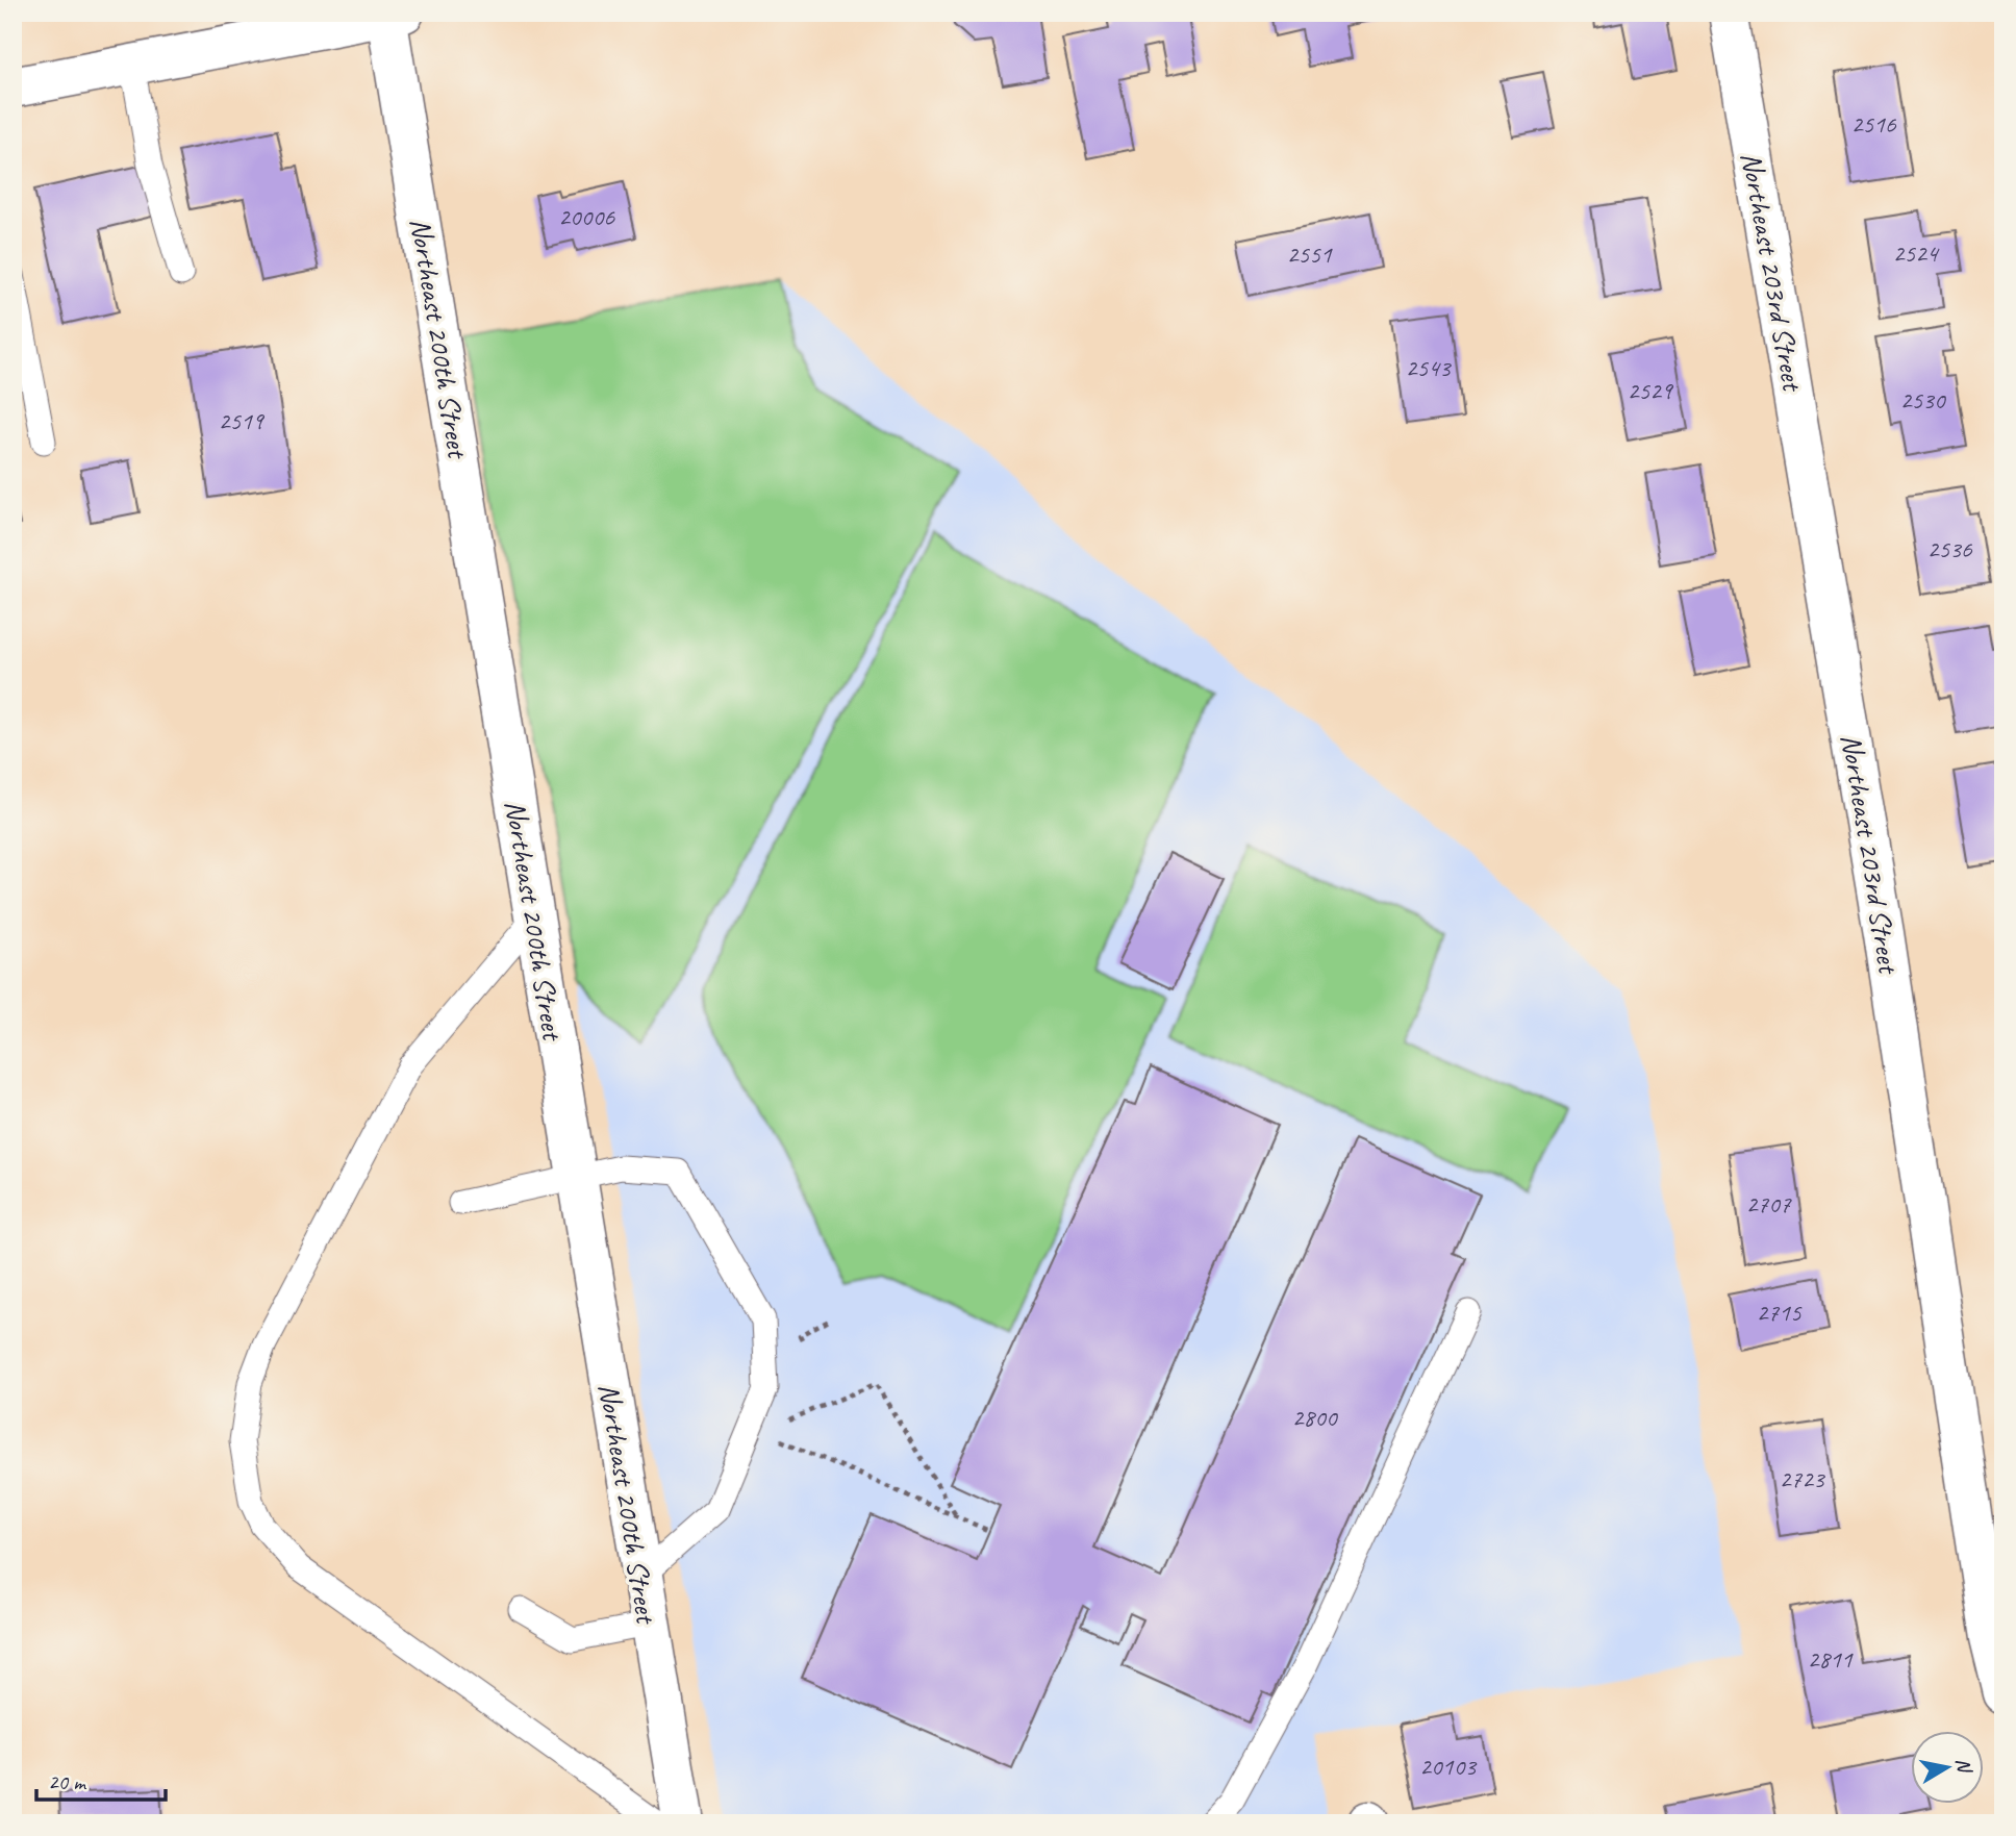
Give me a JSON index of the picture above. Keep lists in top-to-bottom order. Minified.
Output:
{"streets":{"street":["Northeast 203rd Street","Northeast 200th Street"]},"house_numbers":["2516","20006","2524","2551","2543","2529","2530","2519","2536","2707","2715","2800","2723","2811","20103"],"scale_bar":"20 m","north":"right"}
